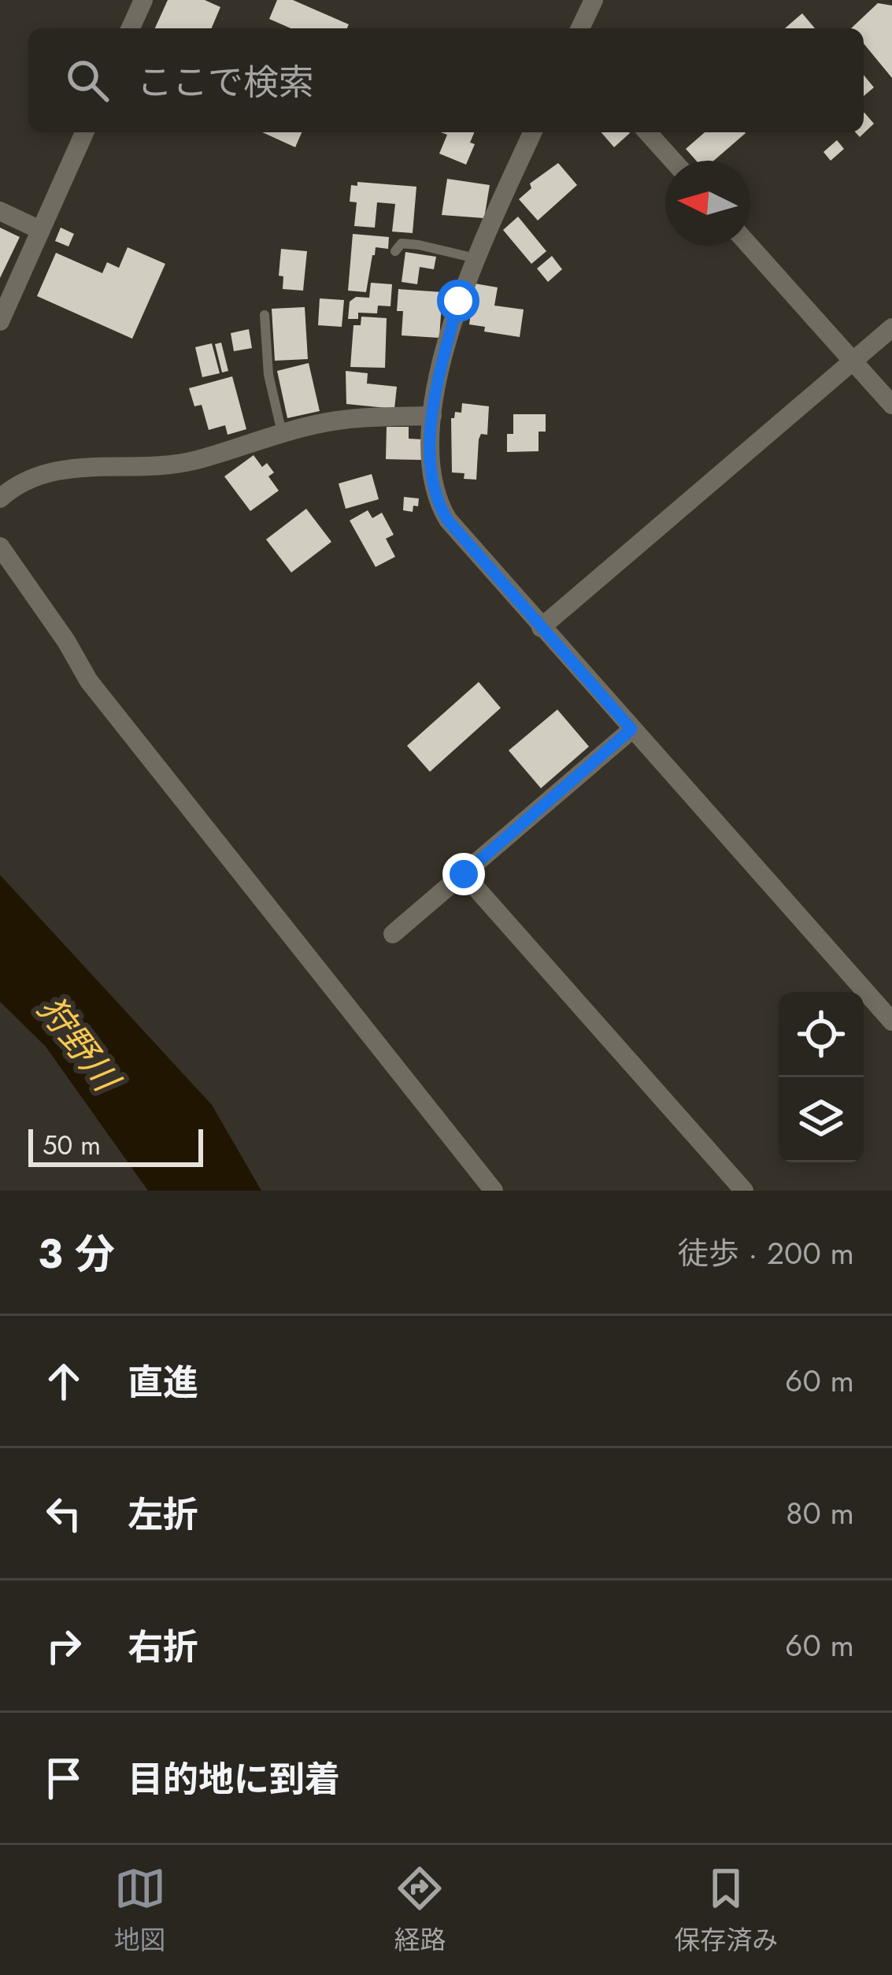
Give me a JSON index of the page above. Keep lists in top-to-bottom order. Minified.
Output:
{"water":["狩野川"],"scale_bar":"50 m","north":"left","page":{"search":"ここで検索","scale":"50 m","heading":["3 分","徒歩 · 200 m"],"list":[["直進","60 m"],["左折","80 m"],["右折","60 m"],"目的地に到着"],"nav":["地図","経路","保存済み"]}}
